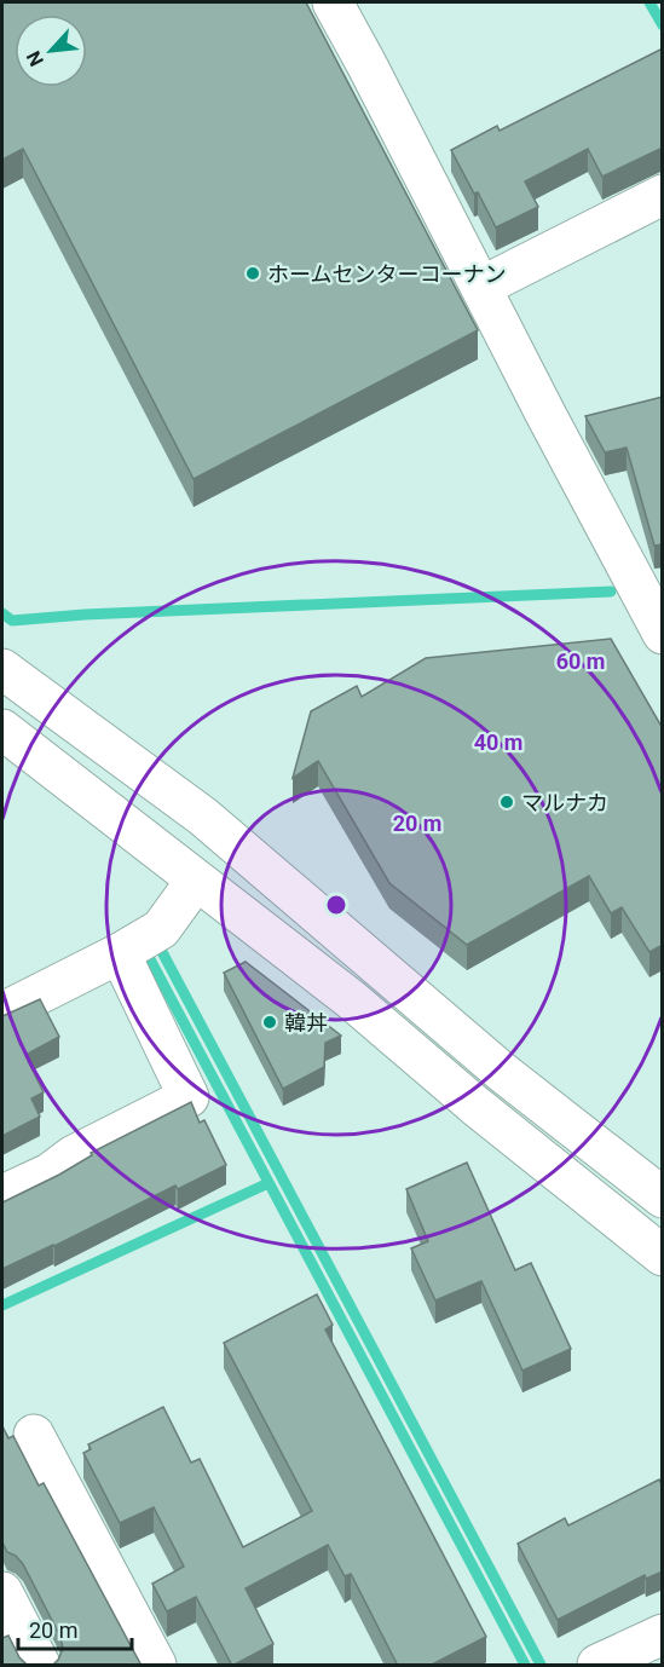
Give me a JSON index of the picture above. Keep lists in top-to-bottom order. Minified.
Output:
{"places":["ホームセンターコーナン","マルナカ","韓丼"],"scale_bar":"20 m","north":"bottom left","rings":["60 m","40 m","20 m"]}
